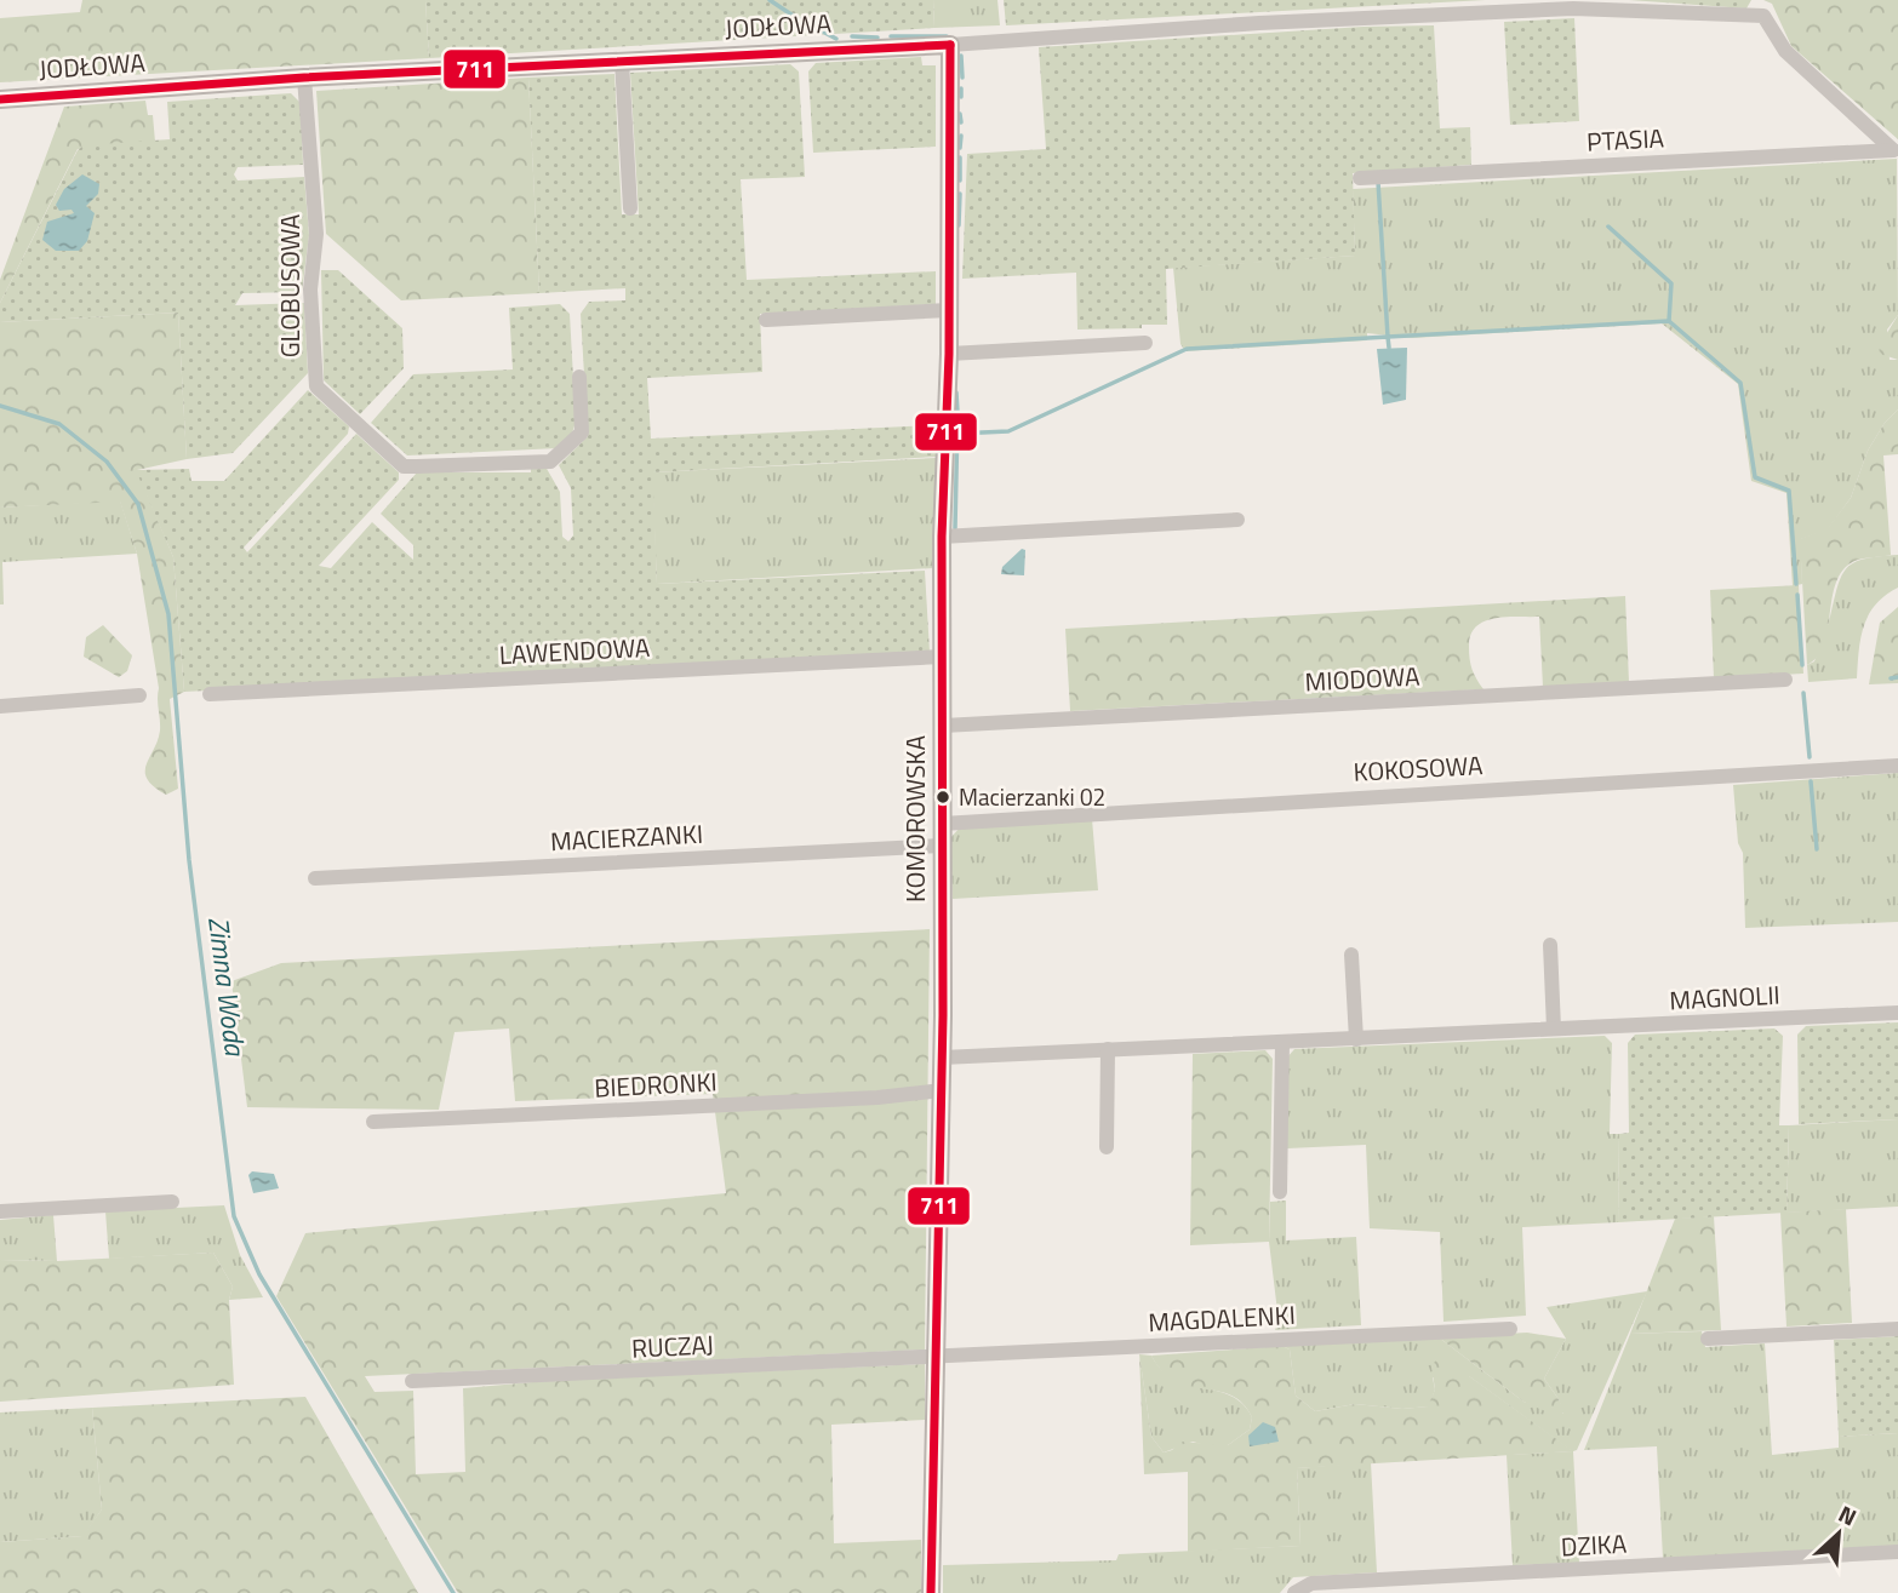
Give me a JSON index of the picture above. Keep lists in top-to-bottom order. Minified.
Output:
{"streets":{"street":["JODŁOWA","PTASIA","GLOBUSOWA","LAWENDOWA","MIODOWA","KOKOSOWA","KOMOROWSKA","MACIERZANKI","MAGNOLII","BIEDRONKI","MAGDALENKI","RUCZAJ","DZIKA"]},"crossings":[["JODŁOWA","PTASIA"],["JODŁOWA","GLOBUSOWA"],["JODŁOWA","KOMOROWSKA"],["LAWENDOWA","KOMOROWSKA"],["MIODOWA","KOMOROWSKA"],["KOKOSOWA","KOMOROWSKA"],["KOMOROWSKA","MACIERZANKI"],["KOMOROWSKA","MAGNOLII"],["KOMOROWSKA","BIEDRONKI"],["KOMOROWSKA","MAGDALENKI"],["KOMOROWSKA","RUCZAJ"],["MAGDALENKI","RUCZAJ"]],"water":["Zimna Woda"],"places":["Macierzanki 02"],"lines":["transit line 711"],"north":"top right"}
